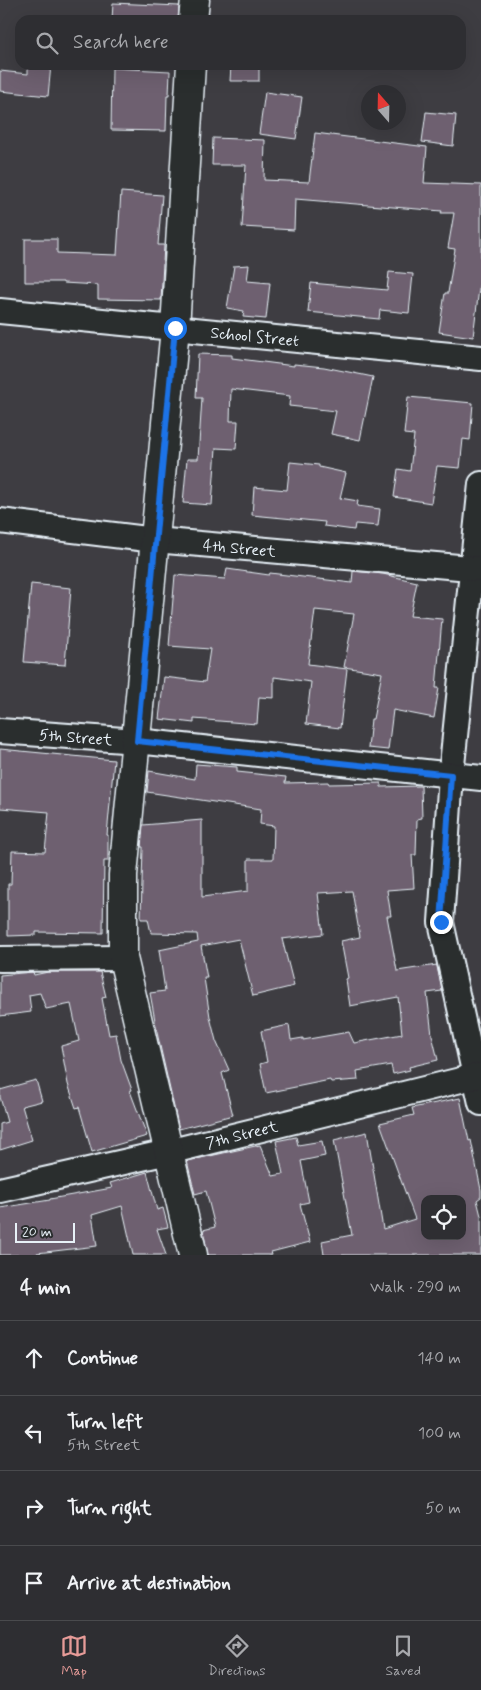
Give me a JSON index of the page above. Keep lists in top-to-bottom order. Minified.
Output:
{"streets":{"street":["School Street","4th Street","5th Street","7th Street"]},"scale_bar":"20 m","north":"top","page":{"search":"Search here","scale":"20 m","heading":["4 min","Walk · 290 m"],"list":[["Continue","140 m"],["Turn left","5th Street","100 m"],["Turn right","50 m"],"Arrive at destination"],"nav":["Map","Directions","Saved"]}}
